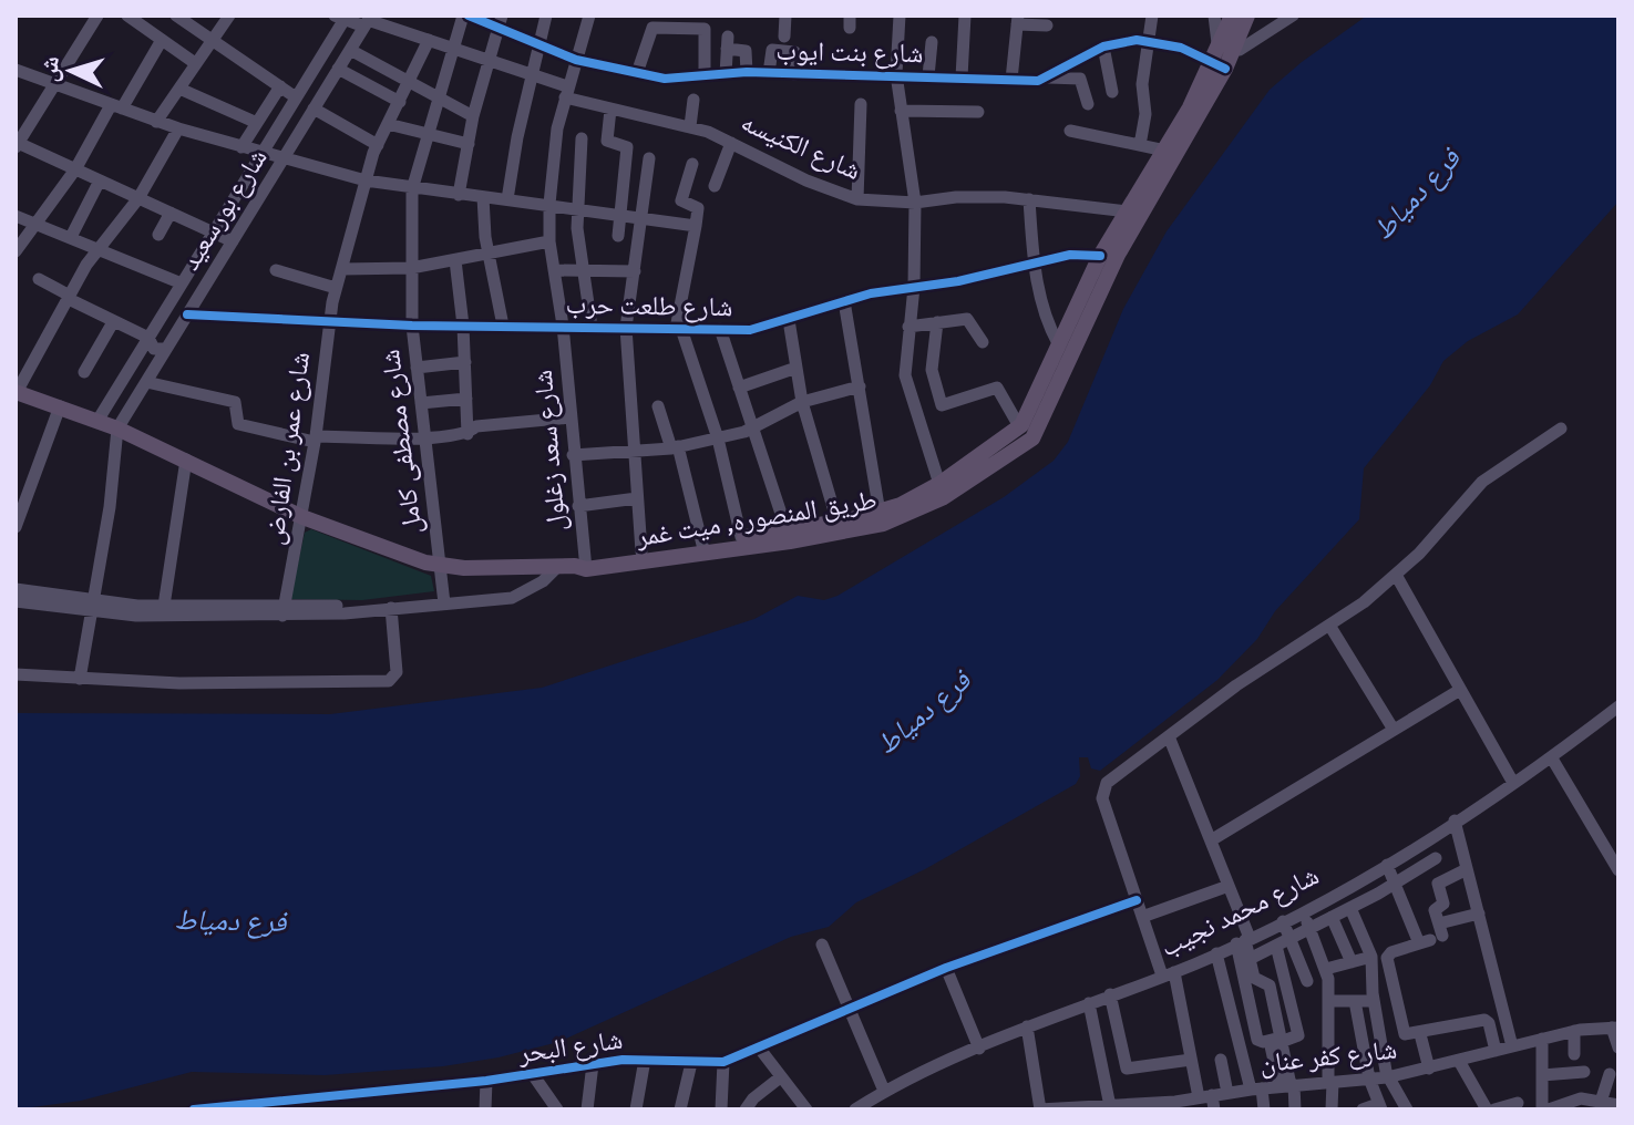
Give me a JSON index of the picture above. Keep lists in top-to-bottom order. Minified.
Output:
{"streets":{"main road":["طريق المنصوره, ميت غمر"],"street":["شارع بنت ايوب","شارع الكنيسه","شارع بورسعيد","شارع طلعت حرب","شارع مصطفى كامل","شارع عمر بن الفارض","شارع سعد زغلول","شارع محمد نجيب","شارع البحر","شارع كفر عنان"]},"crossings":[["شارع بنت ايوب","شارع مصطفى كامل"],["شارع بنت ايوب","شارع سعد زغلول"],["شارع بنت ايوب","طريق المنصوره, ميت غمر"],["شارع الكنيسه","شارع بورسعيد"],["شارع الكنيسه","شارع مصطفى كامل"],["شارع الكنيسه","شارع عمر بن الفارض"],["شارع الكنيسه","شارع سعد زغلول"],["شارع الكنيسه","طريق المنصوره, ميت غمر"],["شارع بورسعيد","شارع طلعت حرب"],["شارع بورسعيد","طريق المنصوره, ميت غمر"],["شارع طلعت حرب","شارع مصطفى كامل"],["شارع طلعت حرب","شارع عمر بن الفارض"],["شارع طلعت حرب","شارع سعد زغلول"],["شارع طلعت حرب","طريق المنصوره, ميت غمر"],["شارع مصطفى كامل","طريق المنصوره, ميت غمر"],["شارع عمر بن الفارض","طريق المنصوره, ميت غمر"],["شارع سعد زغلول","طريق المنصوره, ميت غمر"]],"water":["فرع دمياط"],"north":"left"}
